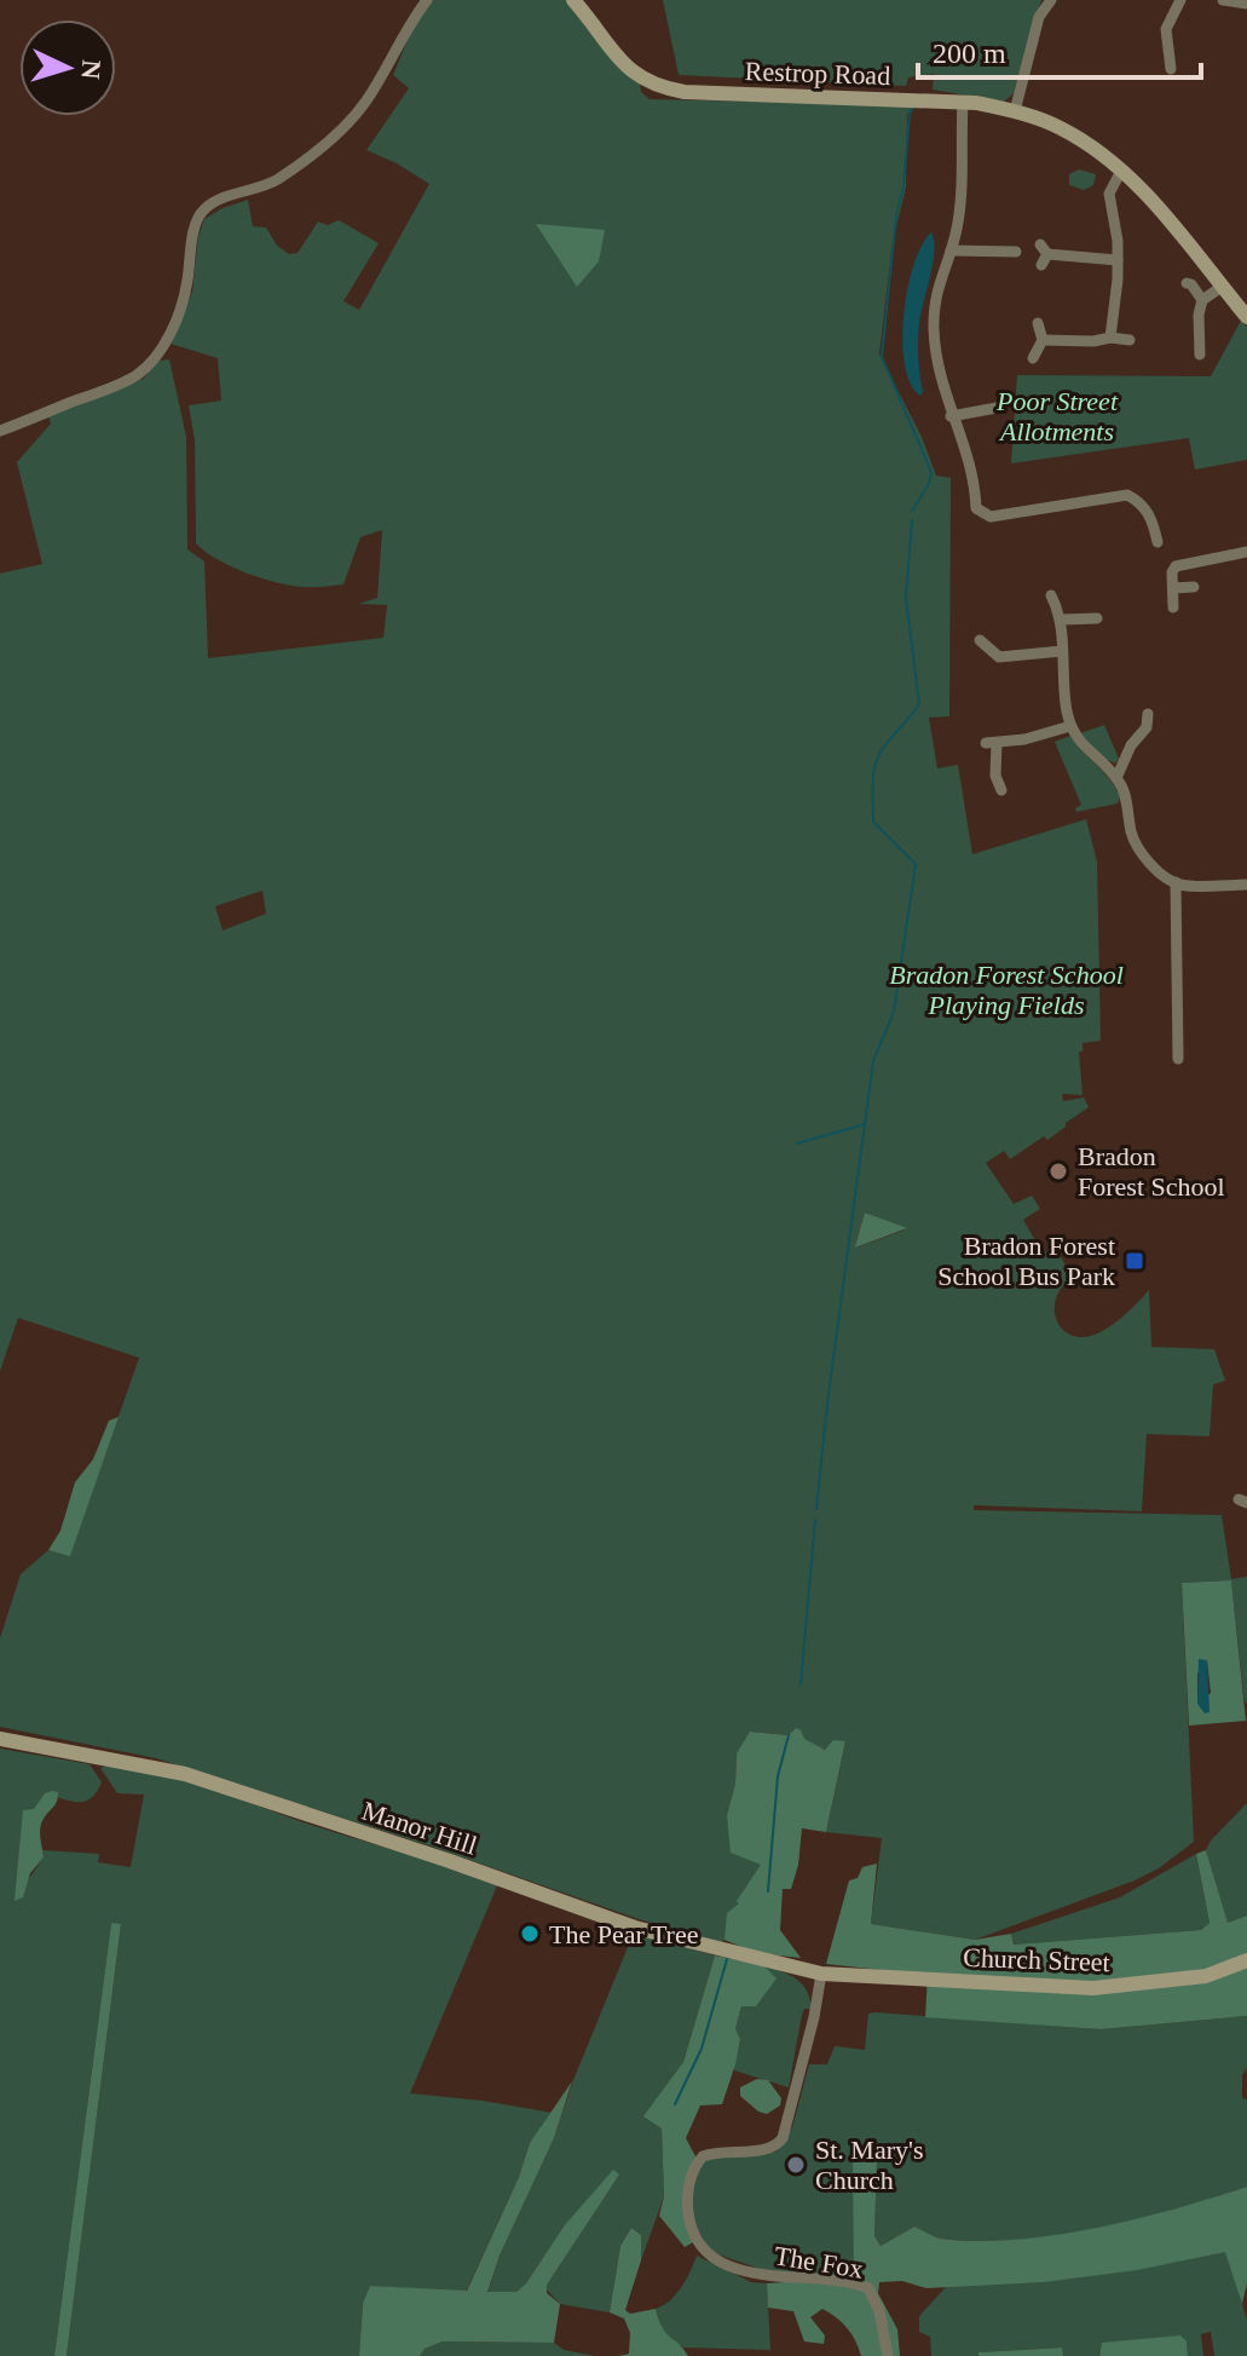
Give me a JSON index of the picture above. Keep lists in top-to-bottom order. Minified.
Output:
{"streets":{"street":["Restrop Road","Manor Hill","Church Street","The Fox"]},"crossings":[["Manor Hill","Church Street"],["Manor Hill","The Fox"],["Church Street","The Fox"]],"parks":["Poor Street Allotments","Bradon Forest School Playing Fields"],"places":{"other":["Bradon Forest School","The Pear Tree","St. Mary's Church"],"transit":["Bradon Forest School Bus Park"]},"scale_bar":"200 m","north":"right"}
